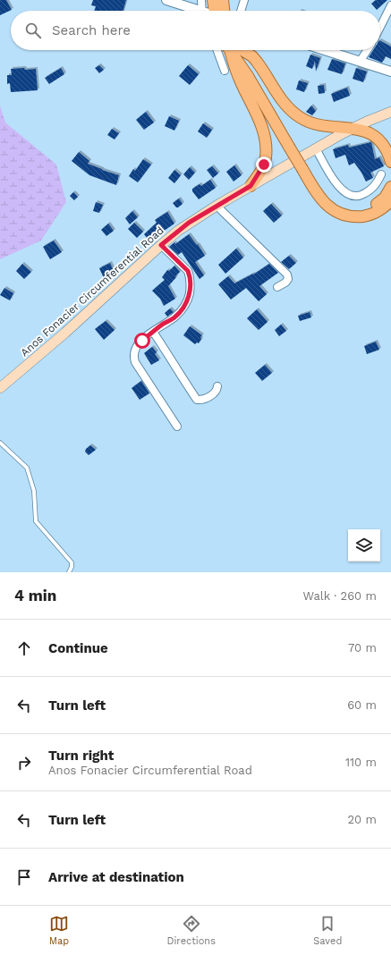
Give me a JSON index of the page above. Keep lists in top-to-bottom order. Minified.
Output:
{"streets":{"main road":["Anos Fonacier Circumferential Road"]},"page":{"search":"Search here","heading":["4 min","Walk · 260 m"],"list":[["Continue","70 m"],["Turn left","60 m"],["Turn right","Anos Fonacier Circumferential Road","110 m"],["Turn left","20 m"],"Arrive at destination"],"nav":["Map","Directions","Saved"]}}
